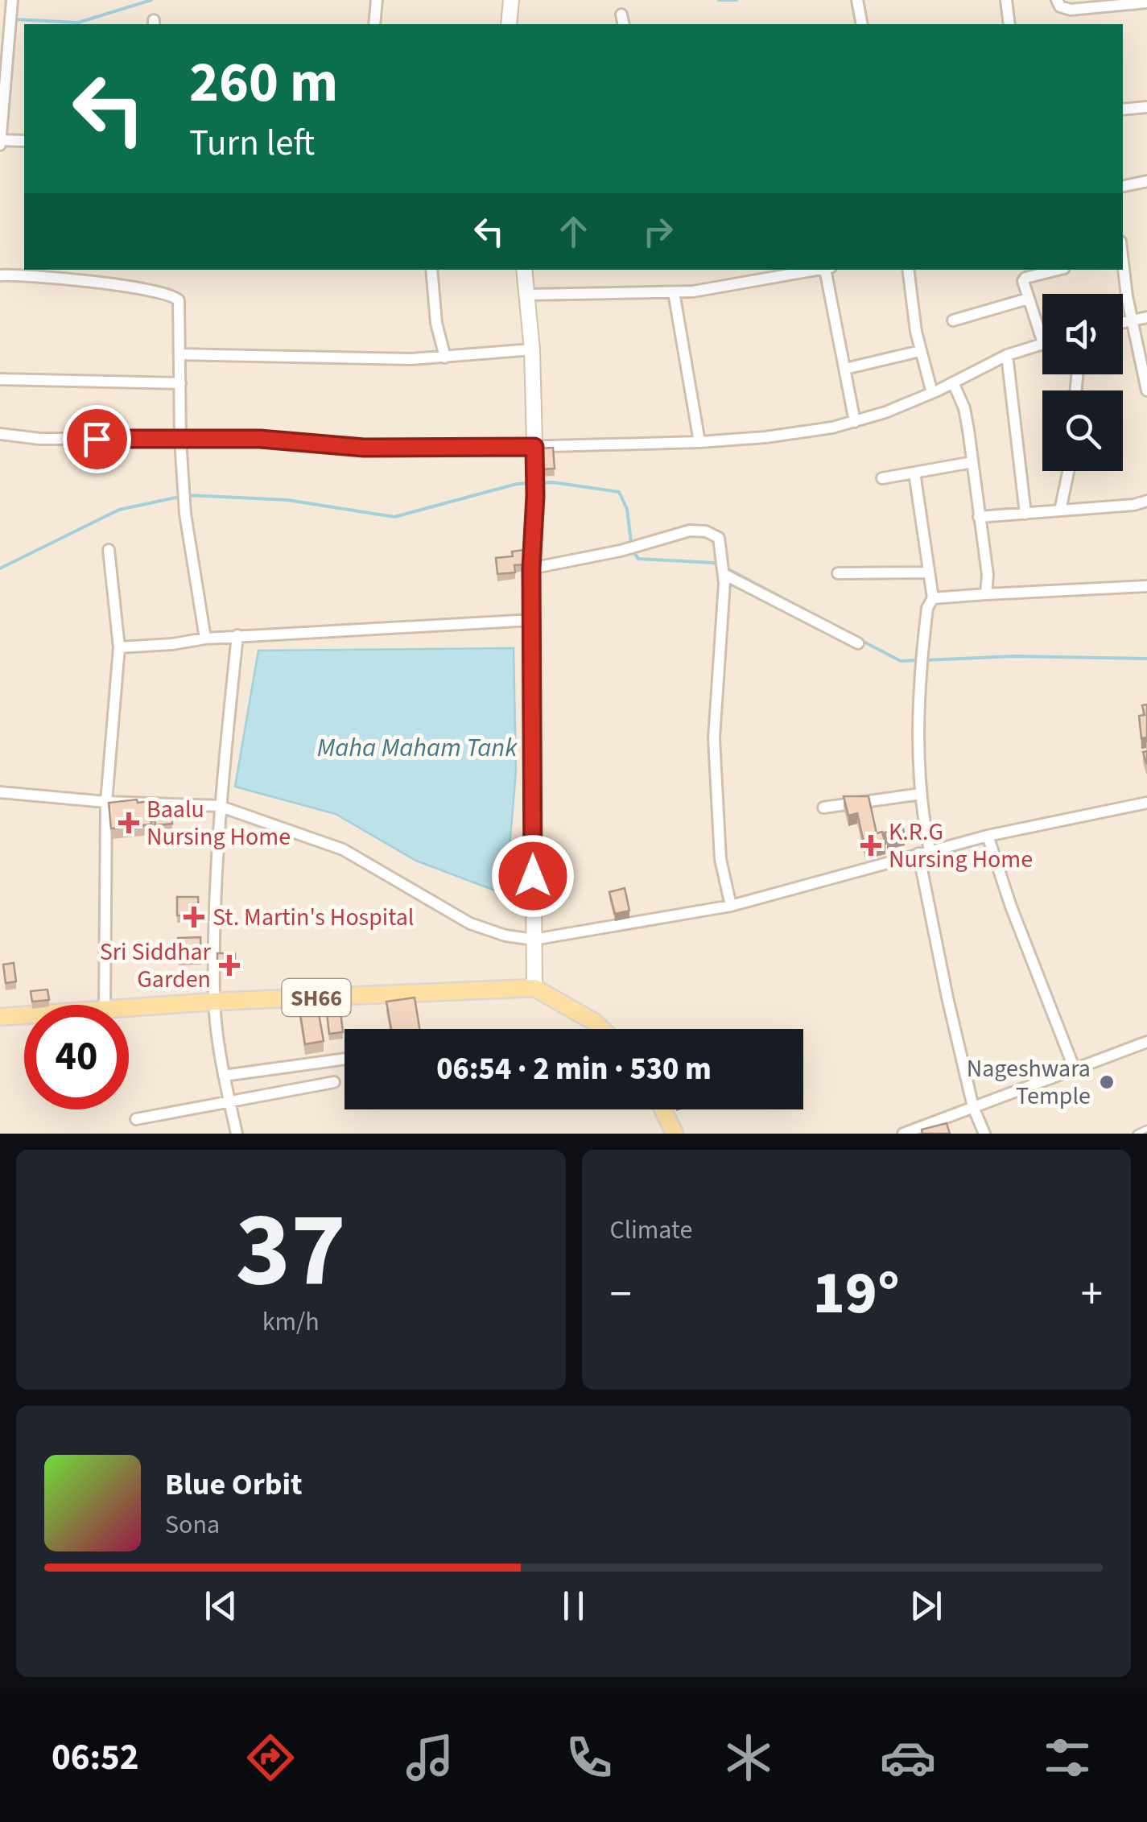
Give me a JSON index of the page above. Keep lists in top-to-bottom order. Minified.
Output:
{"streets":{"main road":["SH66"]},"water":["Maha Maham Tank"],"places":{"health":["Baalu Nursing Home","K.R.G Nursing Home","St. Martin's Hospital","Sri Siddhar Garden"],"other":["Nageshwara Temple"]},"page":{"turn":["260 m","Turn left"],"limit":"40","trip":"06:54 · 2 min · 530 m","tile":[["37","km/h"],"Climate"],"heat":["−","19°","+"],"song":["Blue Orbit","Sona"],"tabs":"06:52"}}
